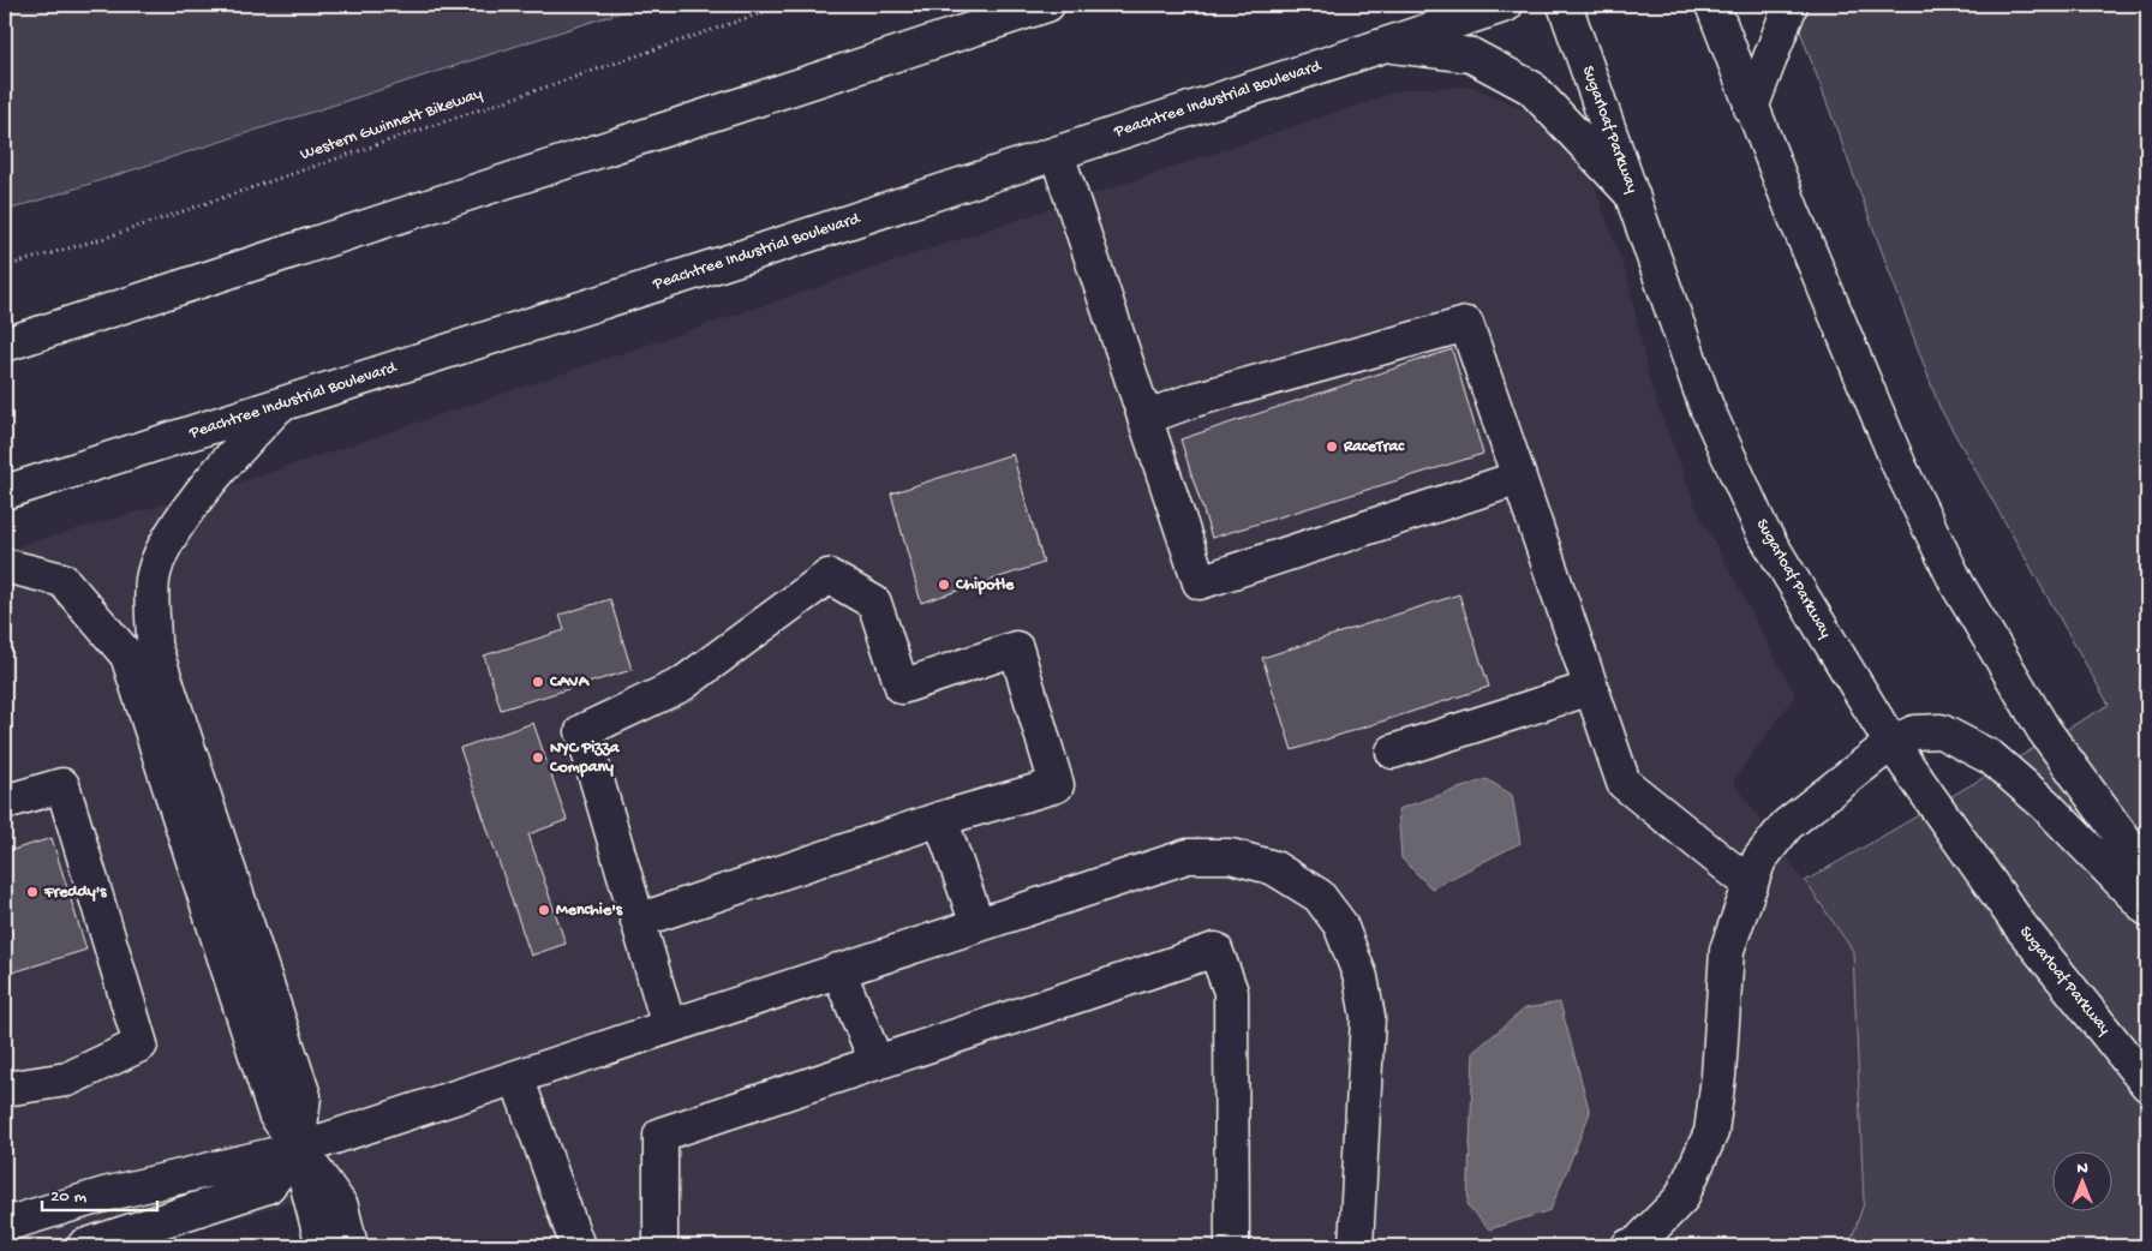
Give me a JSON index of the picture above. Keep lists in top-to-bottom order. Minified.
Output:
{"streets":{"main road":["Peachtree Industrial Boulevard","Sugarloaf Parkway"],"path":["Western Gwinnett Bikeway"]},"places":["RaceTrac","Chipotle","CAVA","NYC Pizza Company","Freddy's","Menchie's"],"scale_bar":"20 m","north":"top"}
